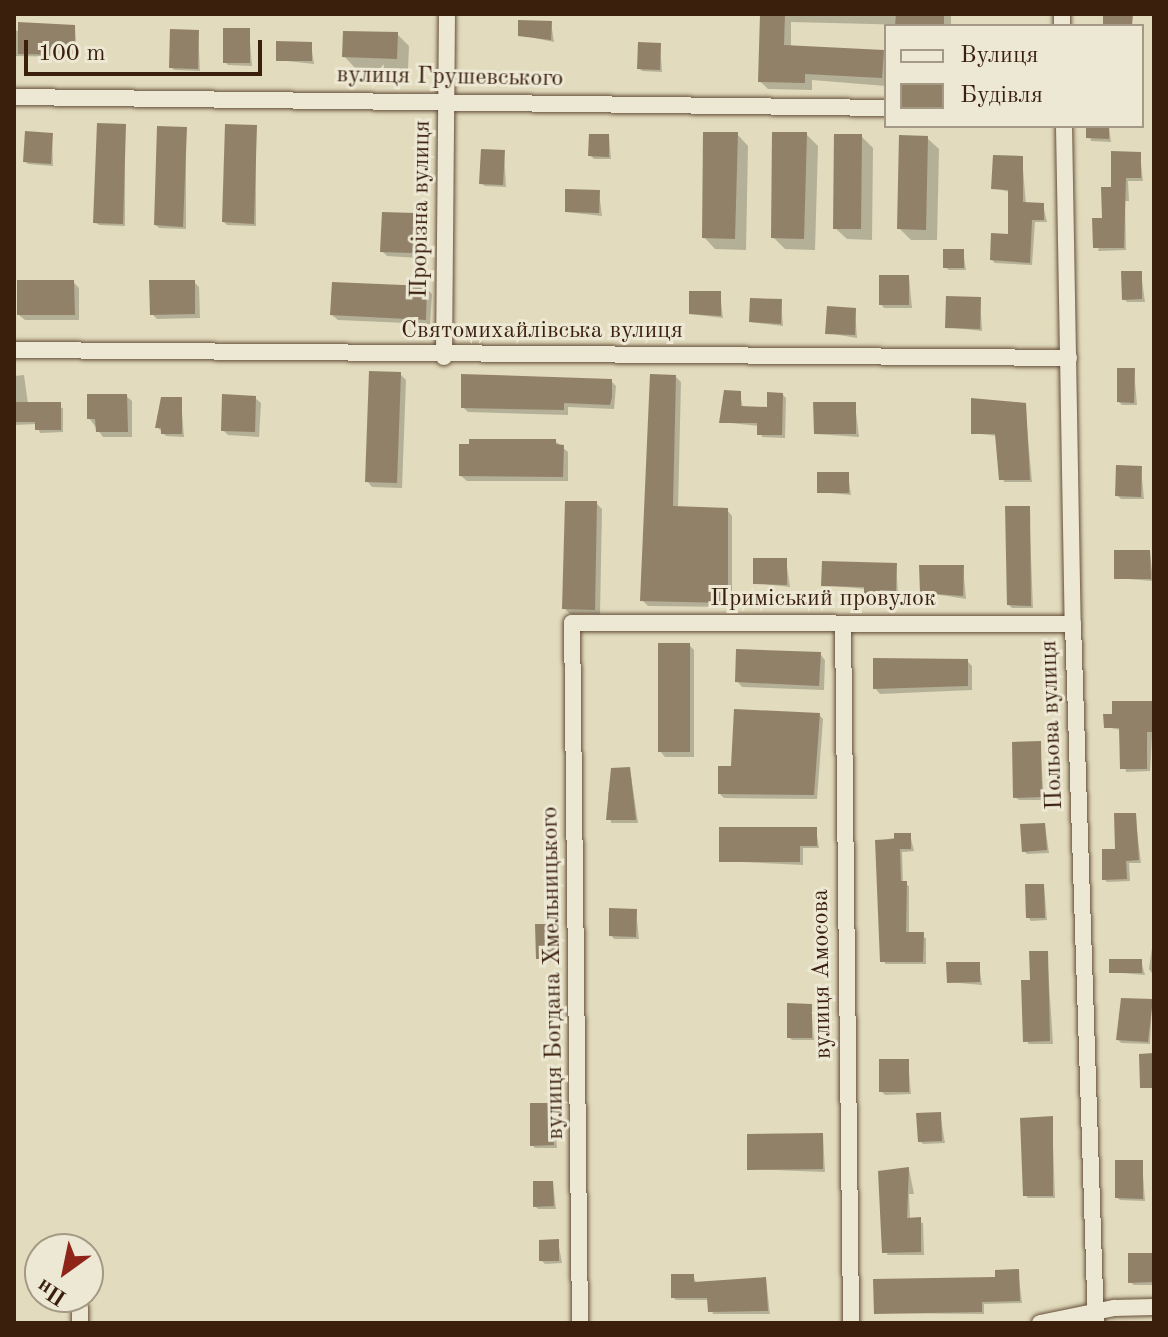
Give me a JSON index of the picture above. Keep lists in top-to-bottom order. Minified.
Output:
{"streets":{"street":["вулиця Грушевського","Прорізна вулиця","Святомихайлівська вулиця","Приміський провулок","Польова вулиця","вулиця Богдана Хмельницького","вулиця Амосова"]},"crossings":[["вулиця Грушевського","Прорізна вулиця"],["Прорізна вулиця","Святомихайлівська вулиця"],["Святомихайлівська вулиця","Польова вулиця"],["Приміський провулок","Польова вулиця"],["Приміський провулок","вулиця Богдана Хмельницького"],["Приміський провулок","вулиця Амосова"]],"legend":["Вулиця","Будівля"],"scale_bar":"100 m","north":"bottom left"}
